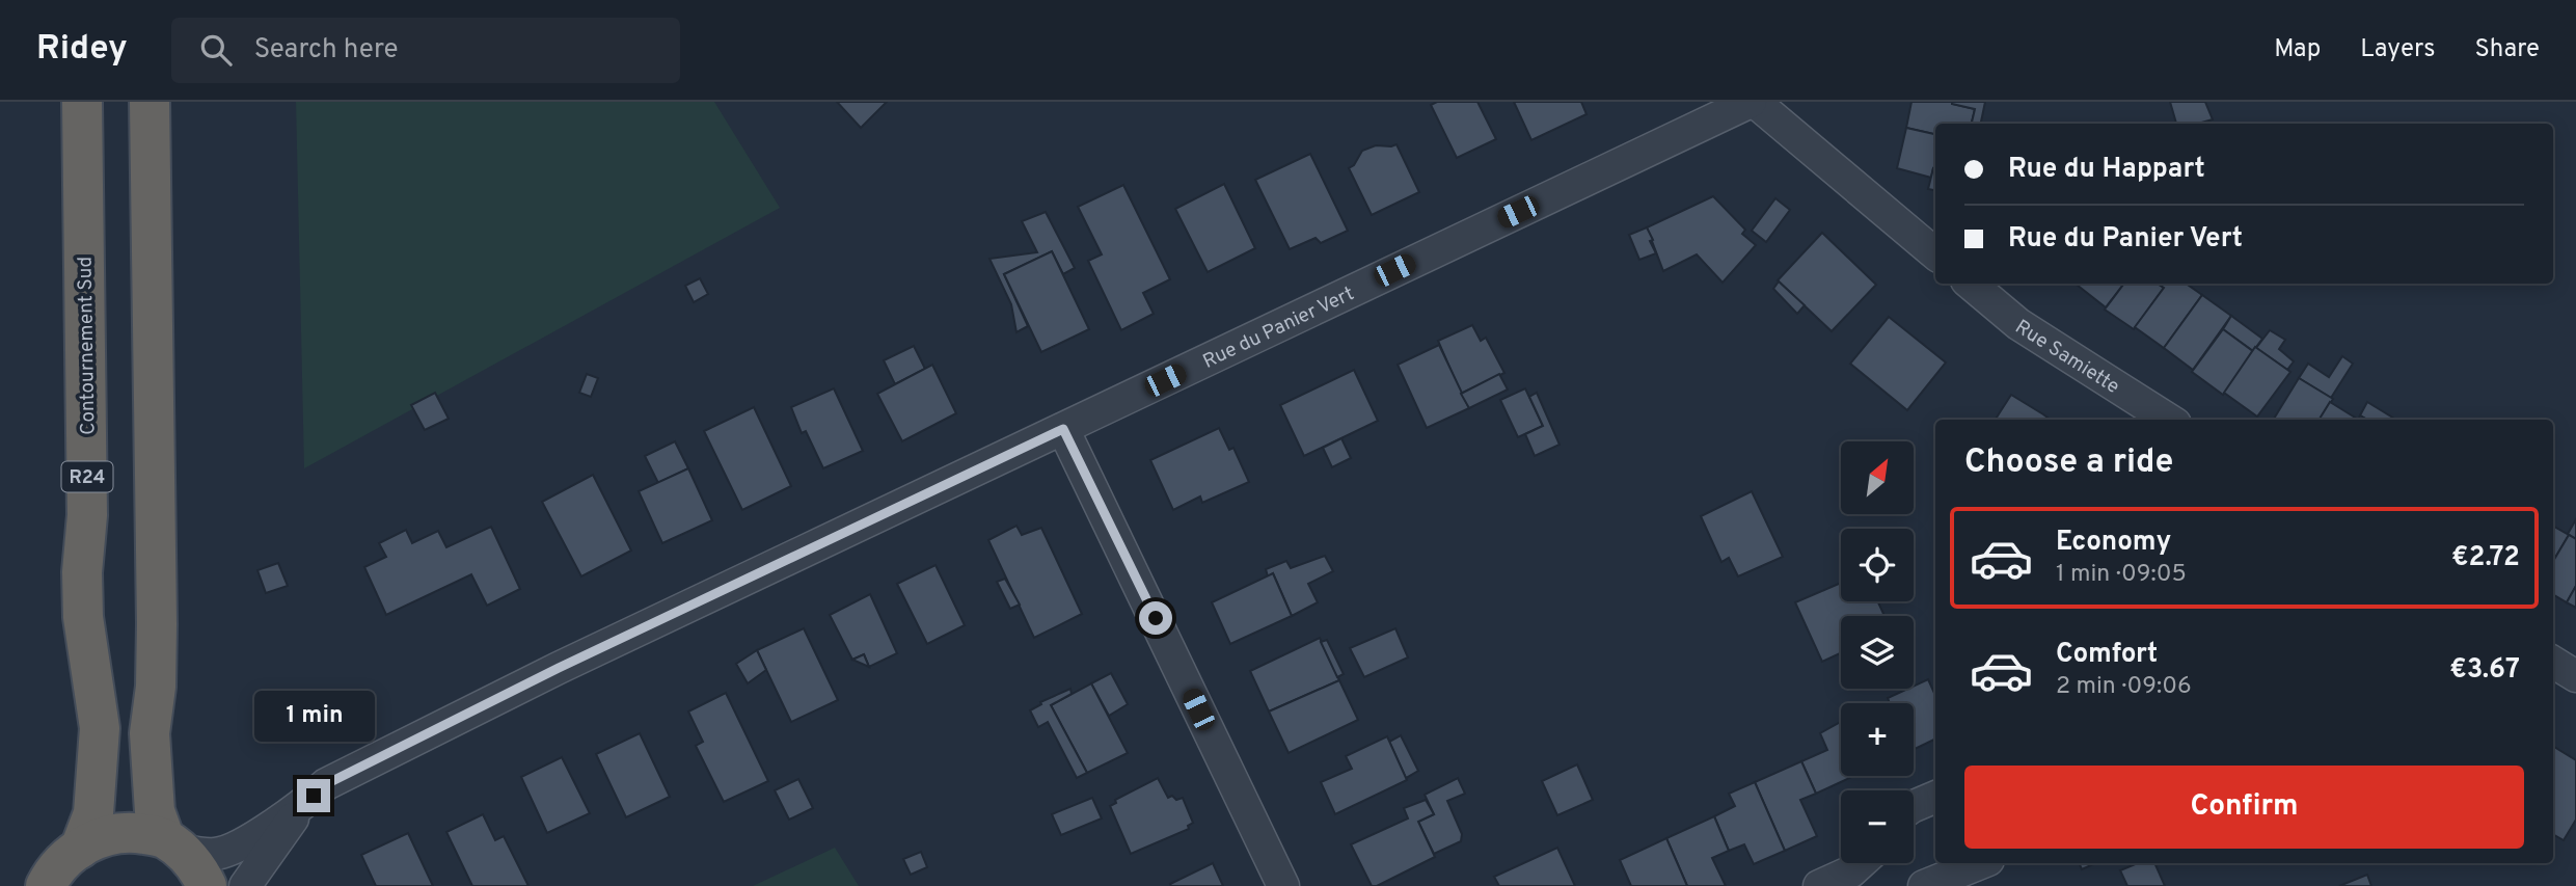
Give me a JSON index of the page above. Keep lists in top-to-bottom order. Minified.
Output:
{"streets":{"highway":["Contournement Sud","R24"],"street":["Rue du Panier Vert","Rue Samiette"]},"crossings":[["Rue du Panier Vert","R24"],["Contournement Sud","R24"]],"north":"top right","page":{"header":"Ridey","search":"Search here","nav":["Map","Layers","Share"],"banner":["Rue du Happart","Rue du Panier Vert"],"heading":"Choose a ride","map_buttons":["+","−"],"list":[{"name":"Economy","note":"1 min · 09:05","value":"€2.72"},{"name":"Comfort","note":"2 min · 09:06","value":"€3.67"}],"bubble":"1 min","buttons":"Confirm"}}
